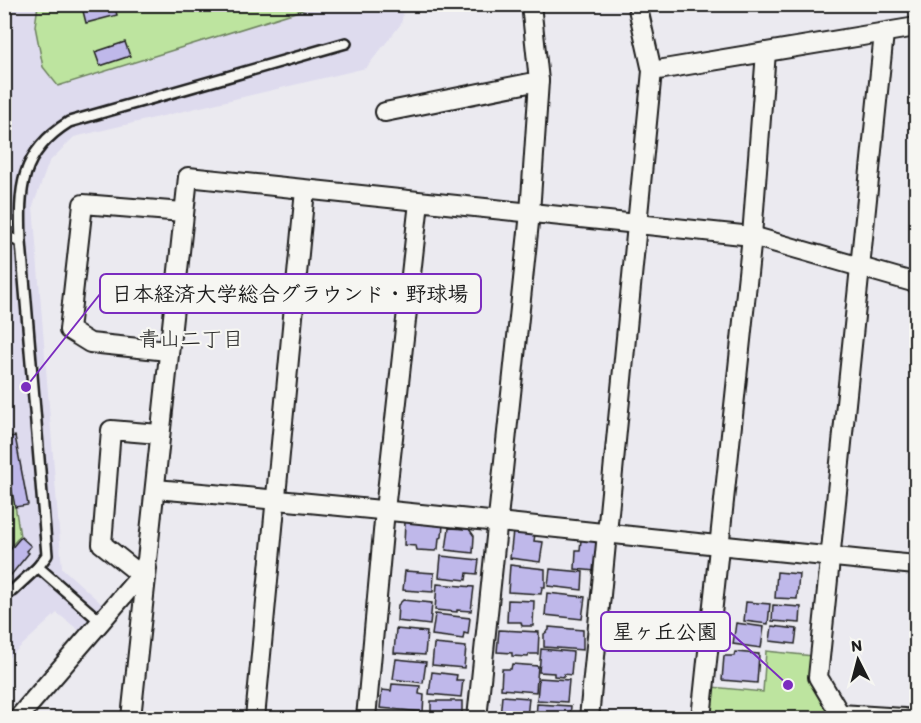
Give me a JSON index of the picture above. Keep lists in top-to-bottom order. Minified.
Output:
{"districts":["青山二丁目"],"places":["日本経済大学総合グラウンド・野球場","星ヶ丘公園"],"north":"top"}
